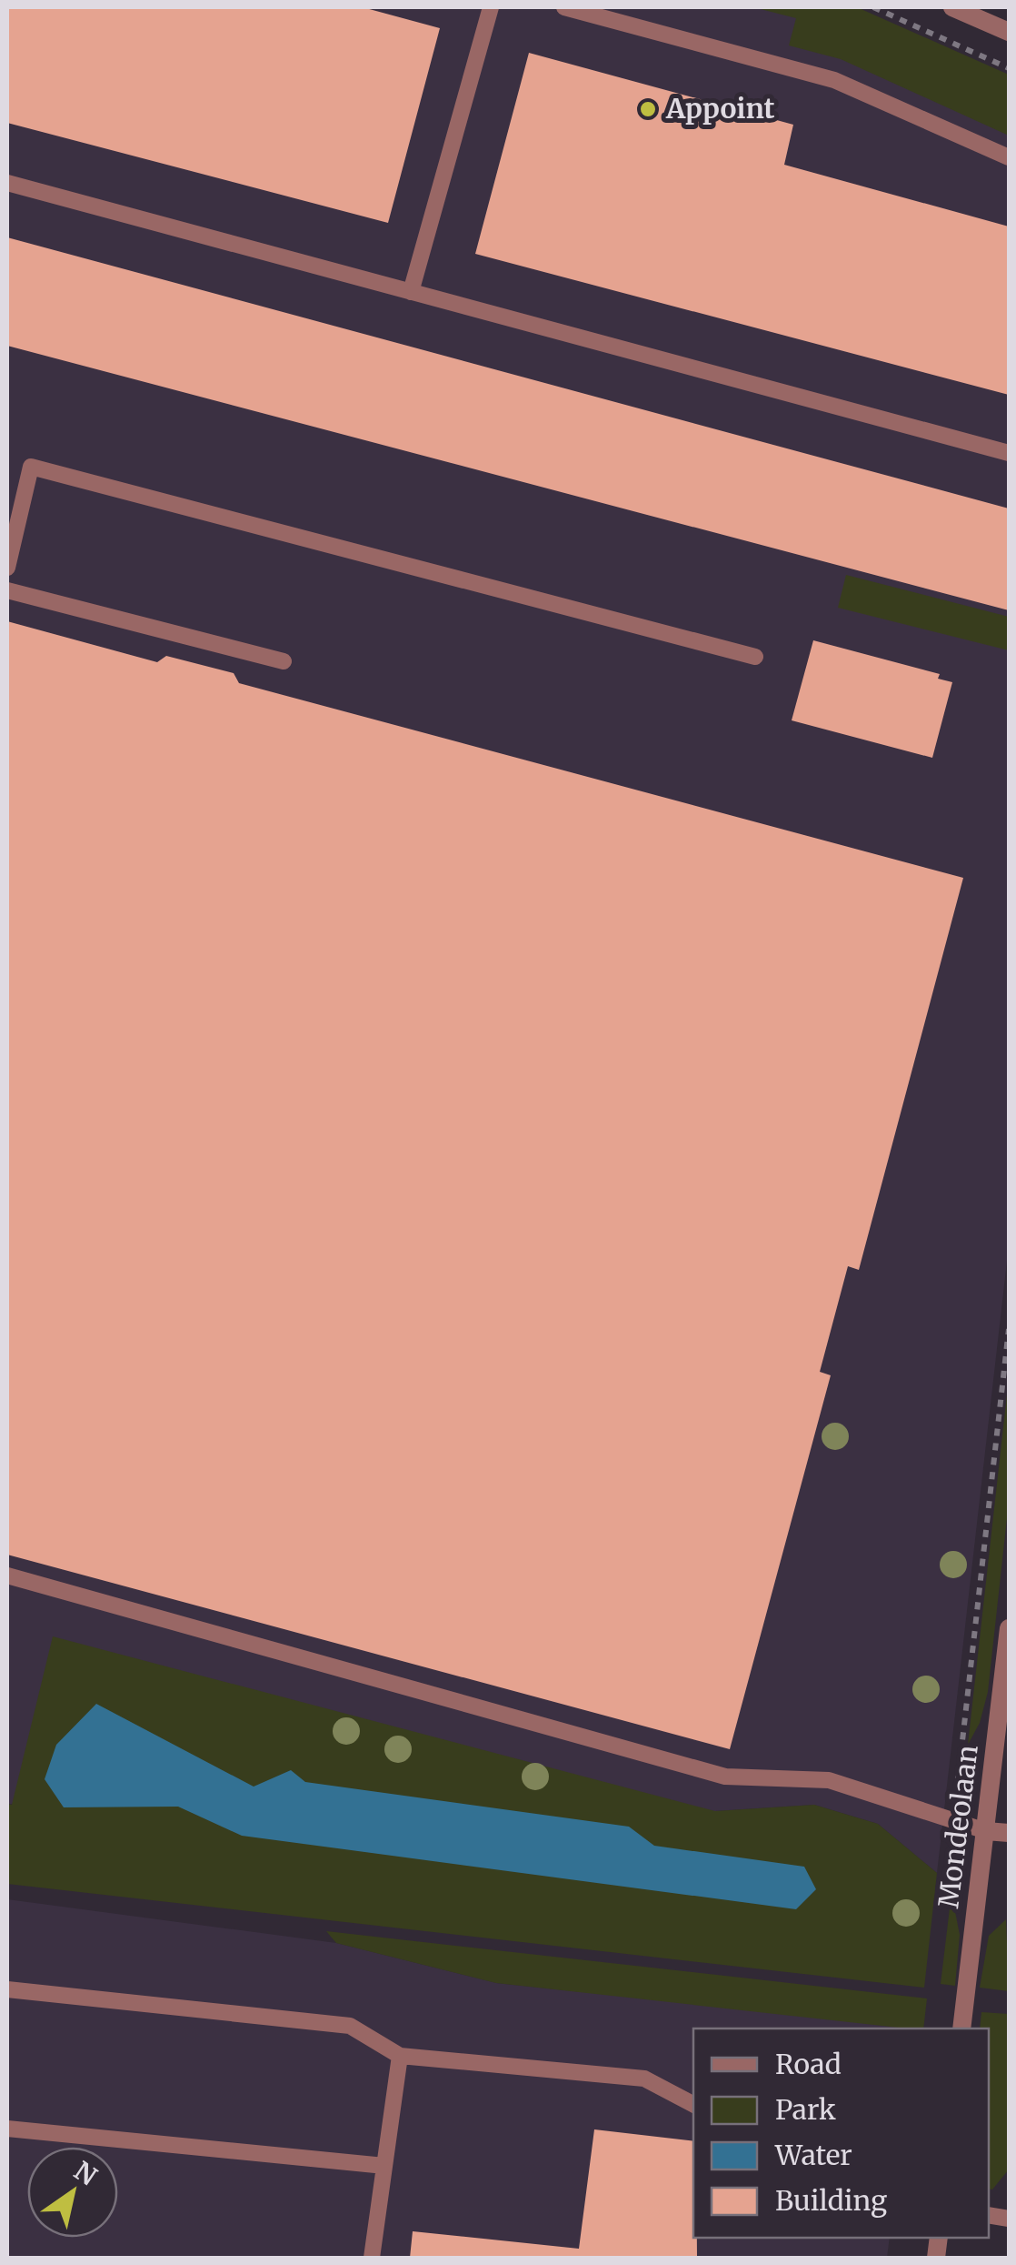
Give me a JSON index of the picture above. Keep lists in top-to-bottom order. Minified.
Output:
{"streets":{"street":["Mondeolaan"]},"places":["Appoint"],"legend":["Road","Park","Water","Building"],"north":"top right"}
